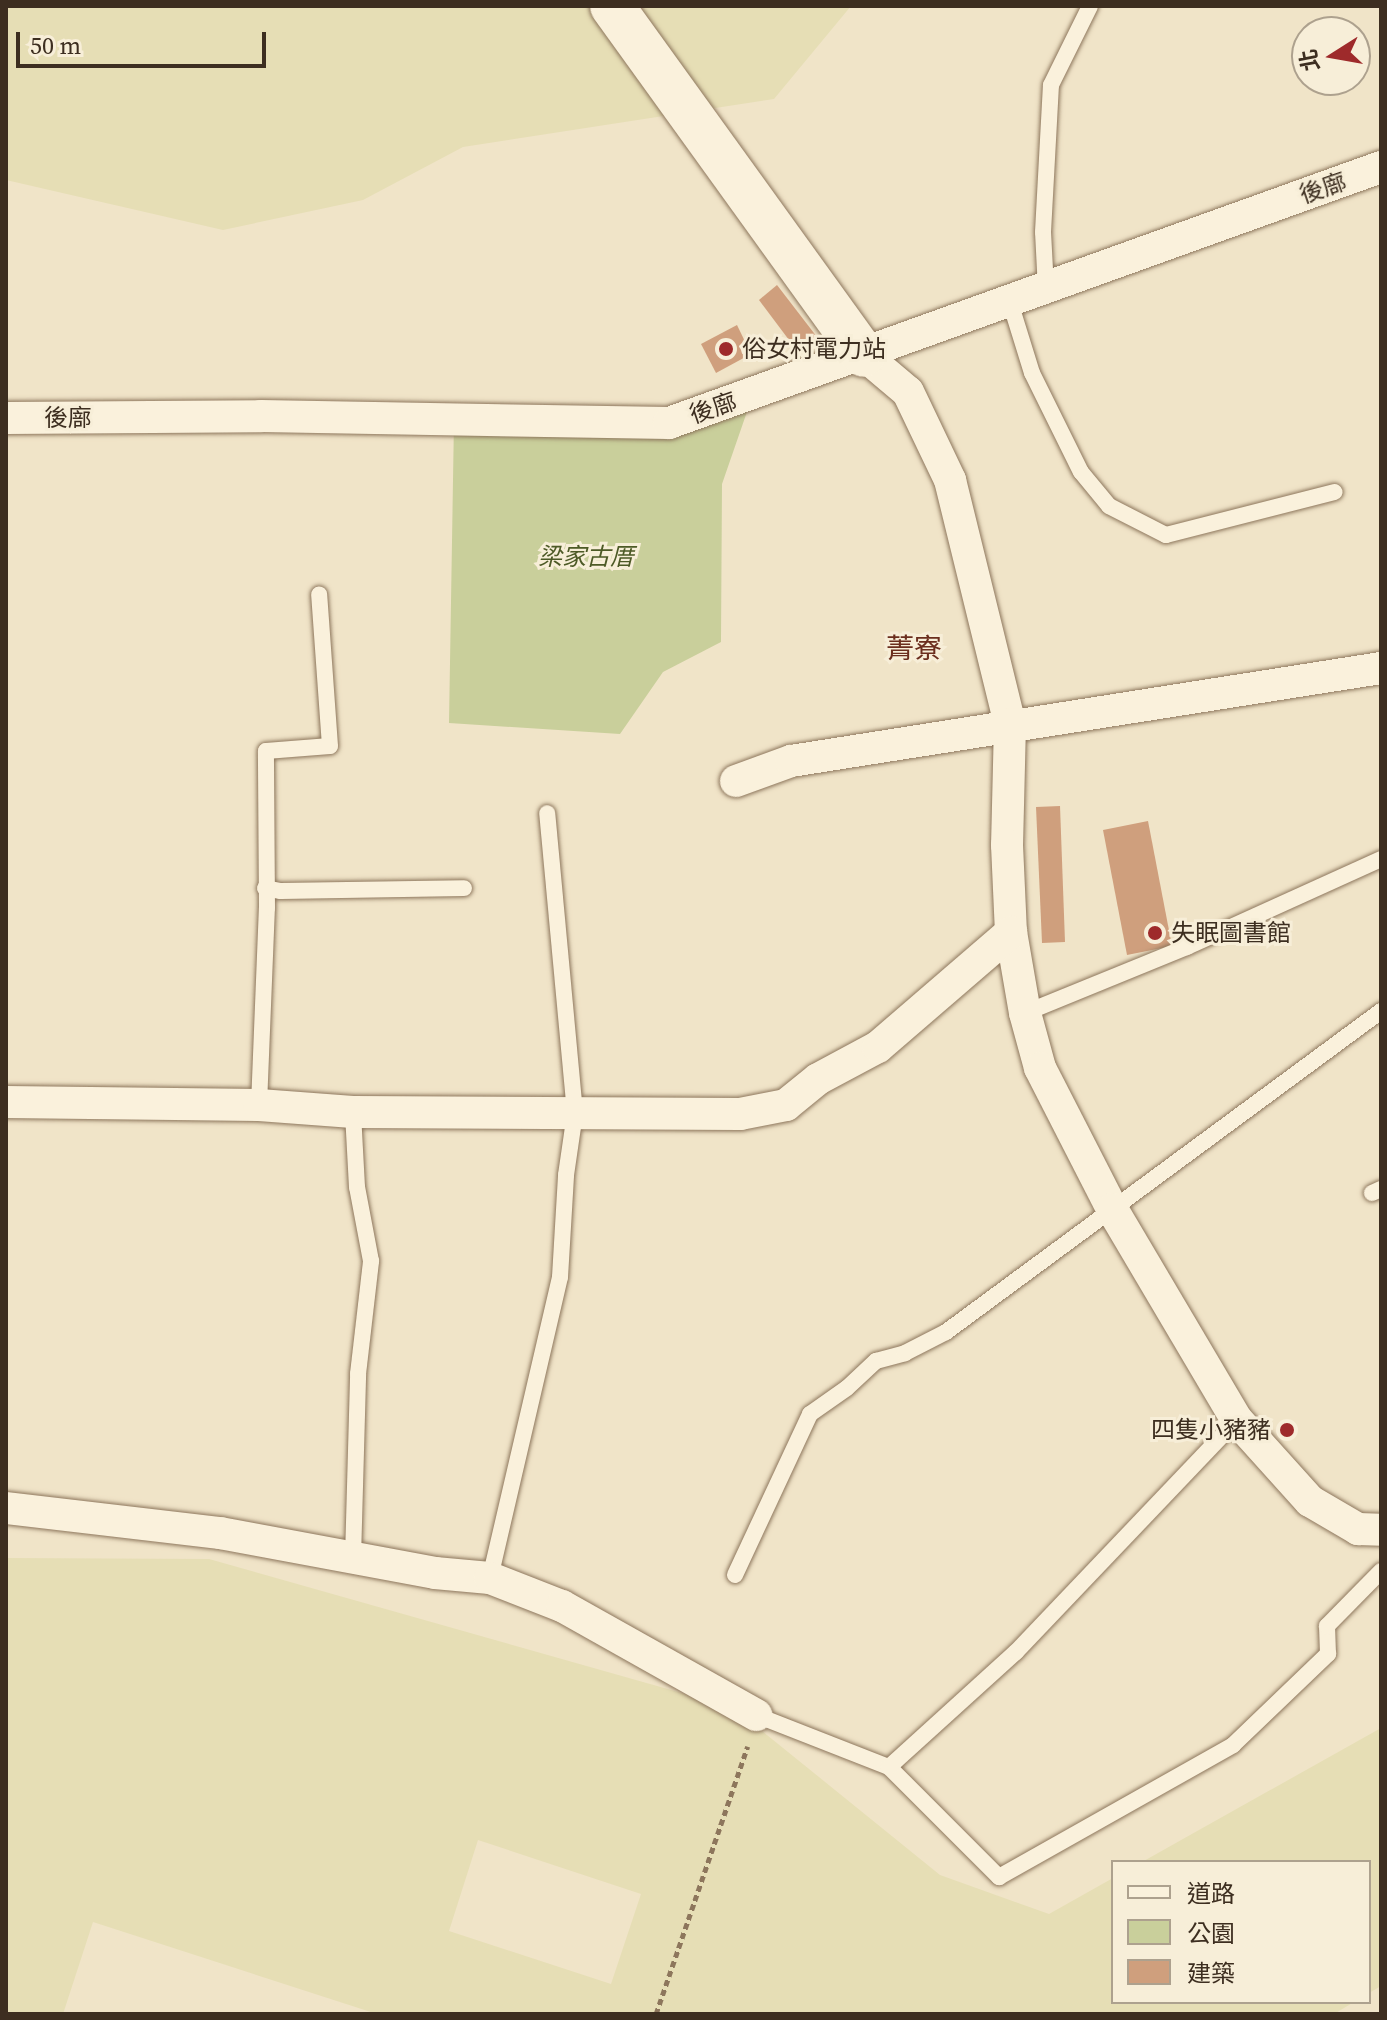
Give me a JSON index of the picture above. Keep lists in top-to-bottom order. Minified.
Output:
{"streets":{"street":["後廍"]},"districts":["菁寮"],"parks":["梁家古厝"],"places":["俗女村電力站","失眠圖書館","四隻小豬豬"],"legend":["道路","公園","建築"],"scale_bar":"50 m","north":"left"}
